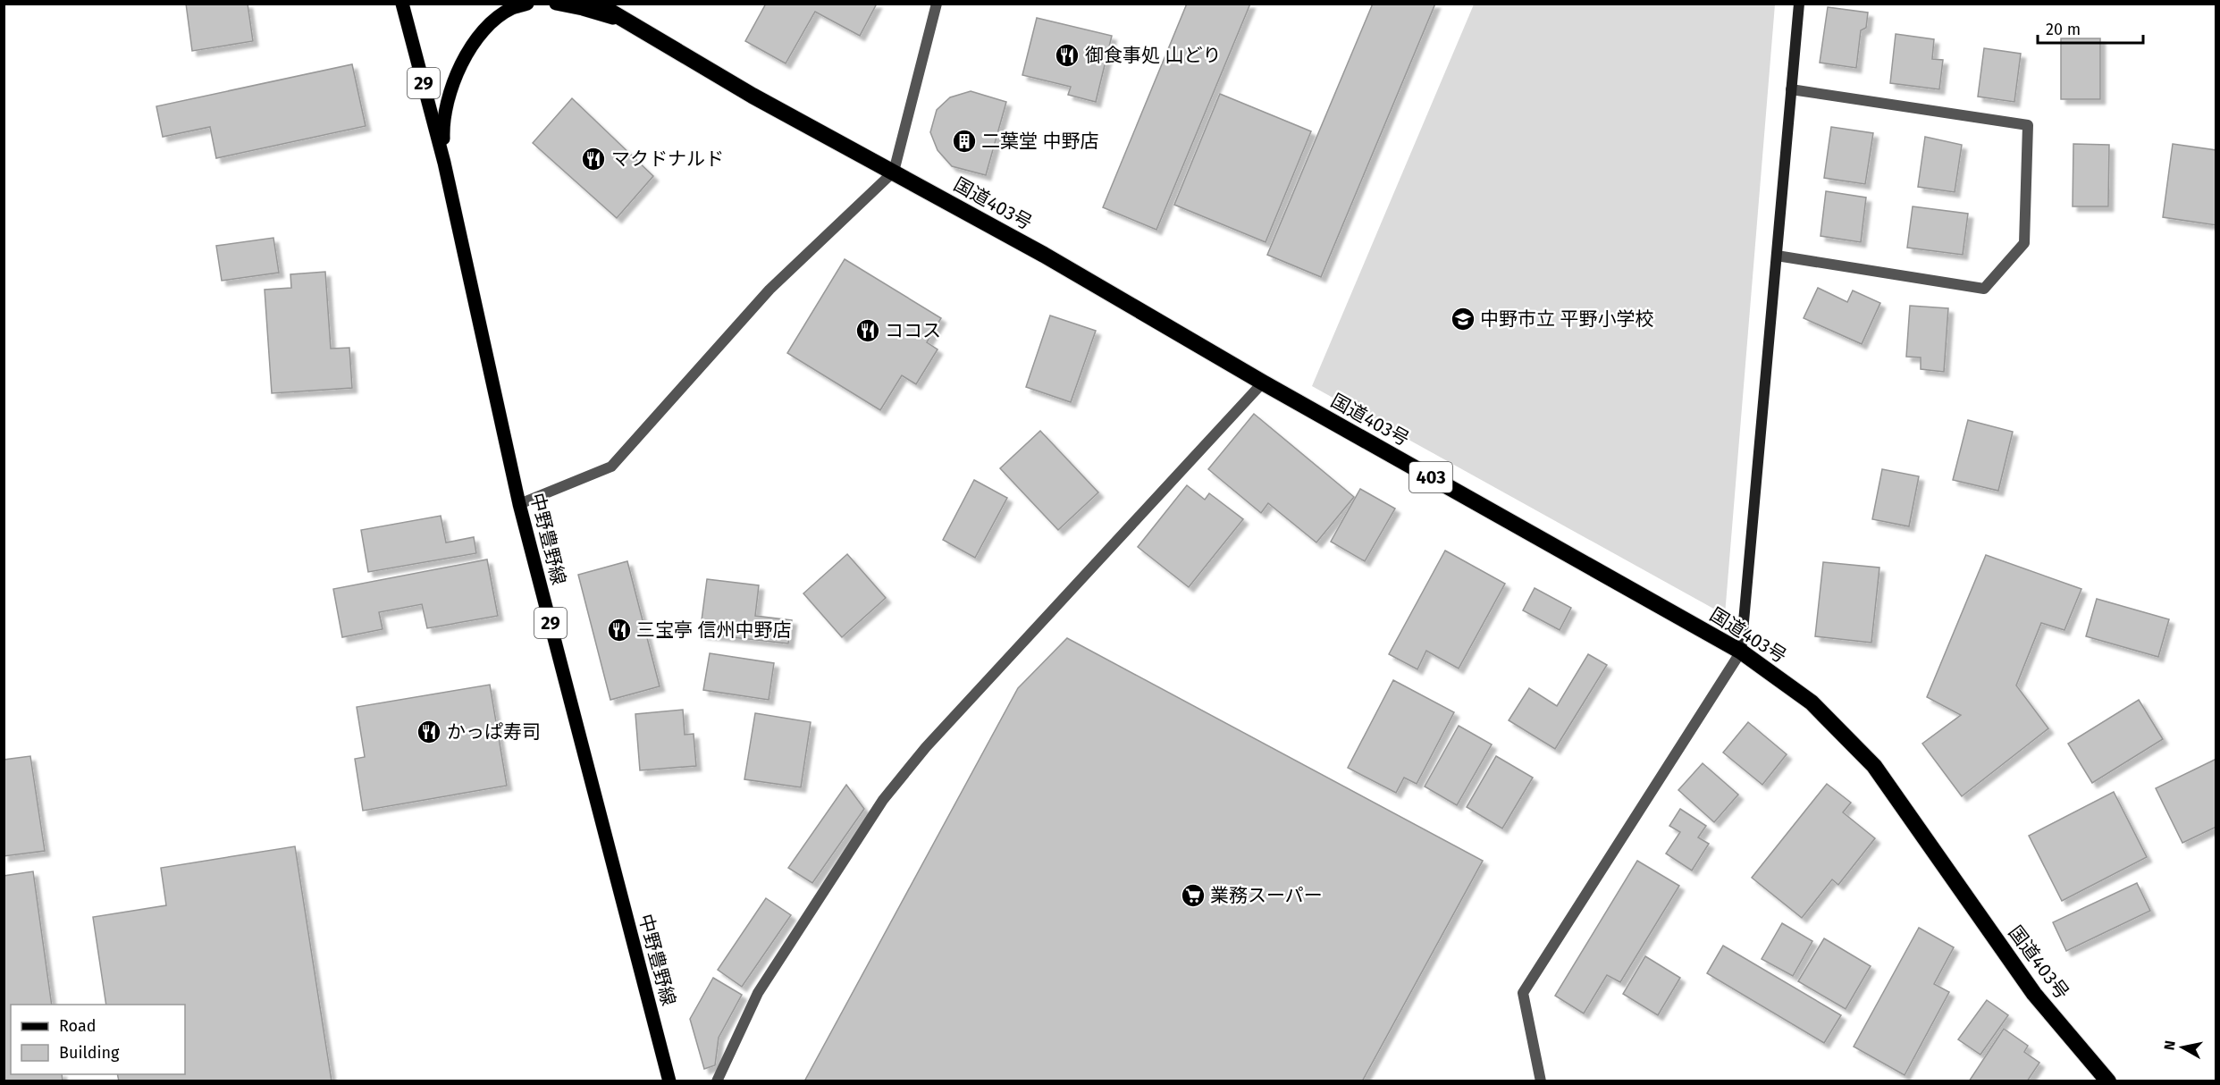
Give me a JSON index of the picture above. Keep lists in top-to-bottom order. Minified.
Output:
{"streets":{"highway":["国道403号","403"],"main road":["29","中野豊野線"]},"places":{"restaurant":["御食事処 山どり","マクドナルド","ココス","三宝亭 信州中野店","かっぱ寿司"],"building":["二葉堂 中野店"],"school or university":["中野市立 平野小学校"],"supermarket":["業務スーパー"]},"legend":["Road","Building"],"scale_bar":"20 m","north":"left"}
